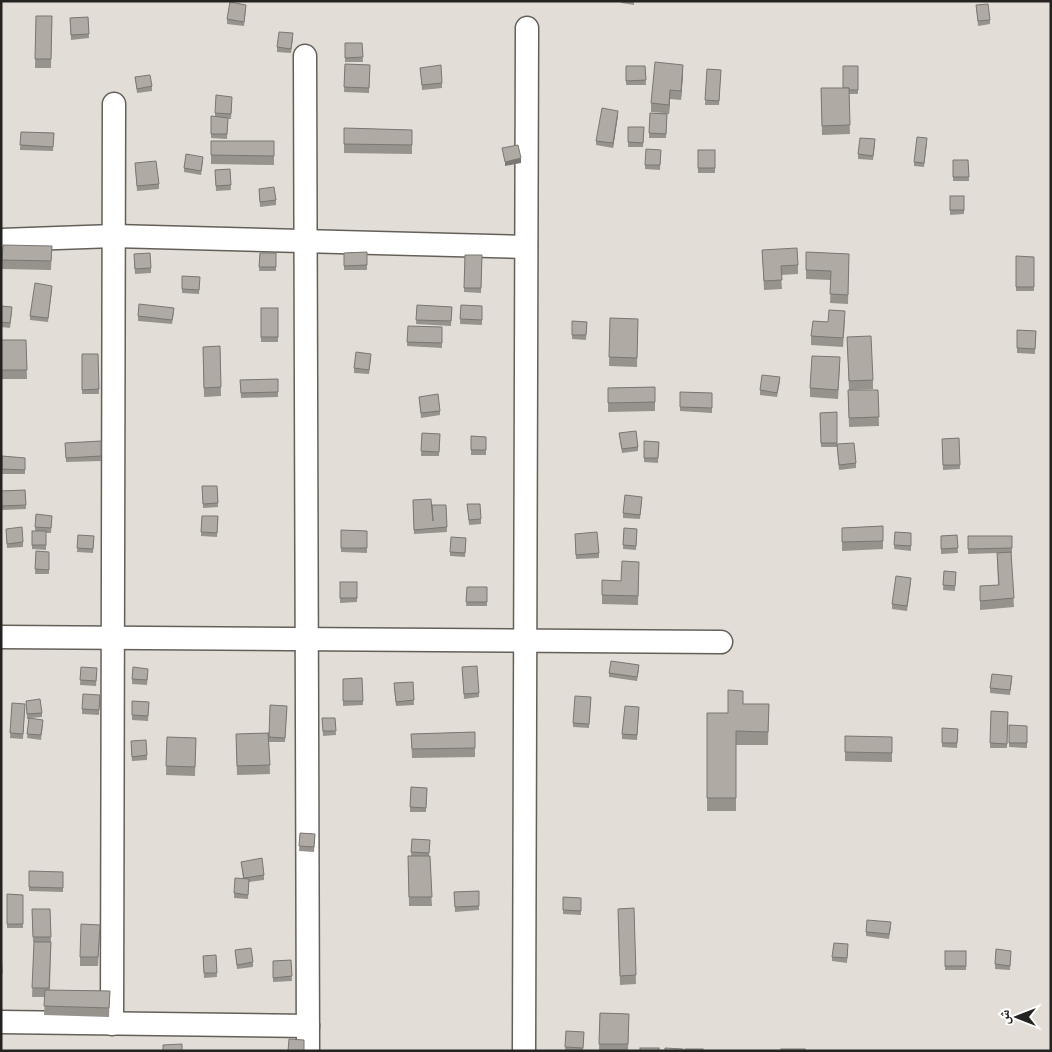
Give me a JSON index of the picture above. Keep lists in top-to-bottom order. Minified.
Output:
{"north":"left"}
